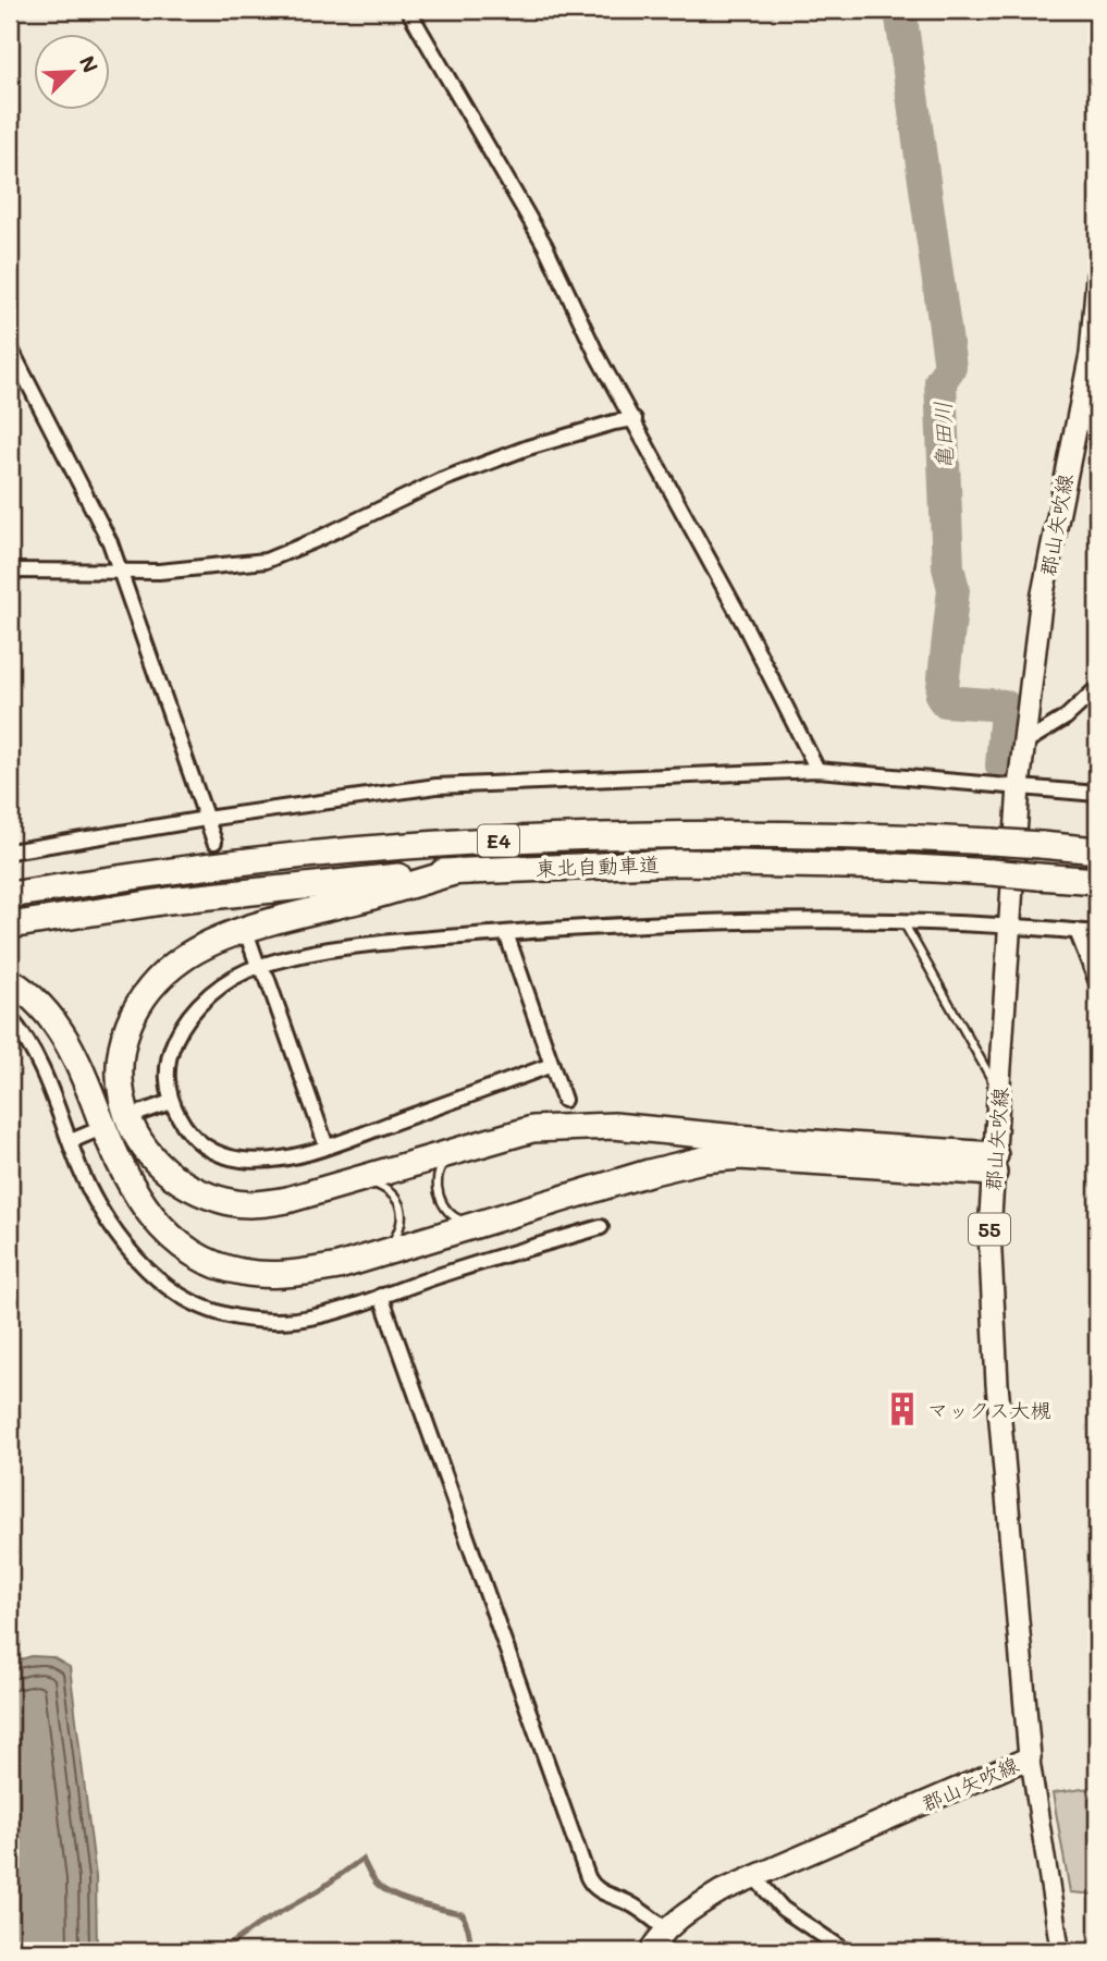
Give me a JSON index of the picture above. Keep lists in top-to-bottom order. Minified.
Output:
{"streets":{"highway":["E4","東北自動車道"],"main road":["郡山矢吹線","55"]},"water":["亀田川"],"places":{"building":["マックス大槻"]},"north":"top right"}
